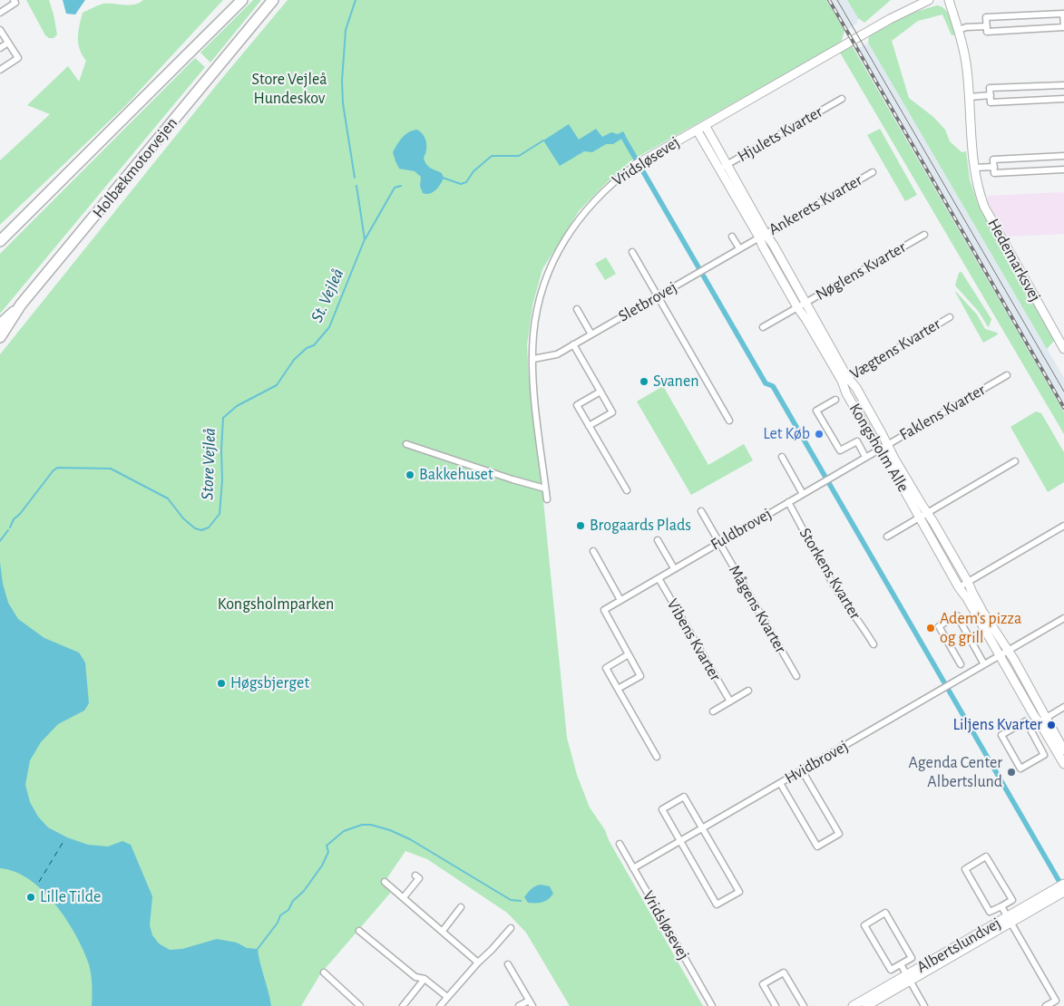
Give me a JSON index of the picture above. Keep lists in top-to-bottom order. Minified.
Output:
{"streets":{"highway":["Holbækmotorvejen"],"street":["Hjulets Kvarter","Vridsløsevej","Ankerets Kvarter","Hedemarksvej","Nøglens Kvarter","Sletbrovej","Vægtens Kvarter","Faklens Kvarter","Kongsholm Alle","Fuldbrovej","Storkens Kvarter","Mågens Kvarter","Vibens Kvarter","Hvidbrovej","Albertslundvej"]},"crossings":[["Hjulets Kvarter","Kongsholm Alle"],["Vridsløsevej","Sletbrovej"],["Vridsløsevej","Kongsholm Alle"],["Vridsløsevej","Hvidbrovej"],["Ankerets Kvarter","Sletbrovej"],["Ankerets Kvarter","Kongsholm Alle"],["Nøglens Kvarter","Kongsholm Alle"],["Sletbrovej","Kongsholm Alle"],["Vægtens Kvarter","Kongsholm Alle"],["Faklens Kvarter","Kongsholm Alle"],["Faklens Kvarter","Fuldbrovej"],["Kongsholm Alle","Fuldbrovej"],["Kongsholm Alle","Hvidbrovej"],["Fuldbrovej","Storkens Kvarter"],["Fuldbrovej","Mågens Kvarter"],["Fuldbrovej","Vibens Kvarter"]],"water":["St. Vejleå","Store Vejleå"],"parks":["Store Vejleå Hundeskov","Kongsholmparken"],"places":["Svanen","Let Køb","Bakkehuset","Brogaards Plads","Adem’s pizza og grill","Høgsbjerget","Liljens Kvarter","Agenda Center Albertslund","Lille Tilde"]}
